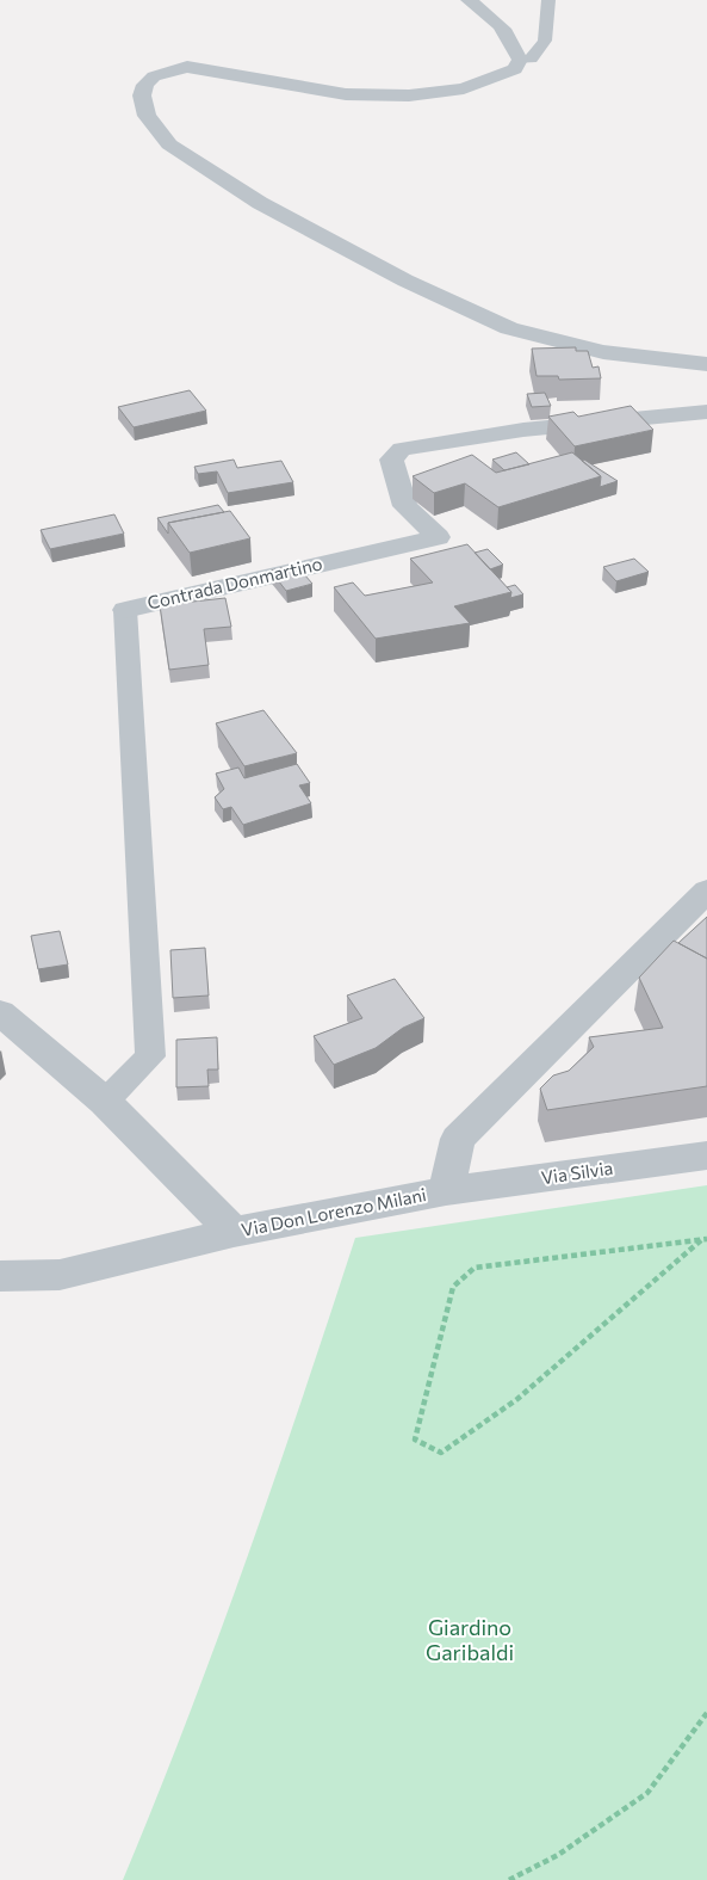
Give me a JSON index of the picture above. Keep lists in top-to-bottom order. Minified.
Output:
{"streets":{"street":["Contrada Donmartino","Via Silvia","Via Don Lorenzo Milani"]},"crossings":[["Via Silvia","Via Don Lorenzo Milani"]],"parks":["Giardino Garibaldi"]}
